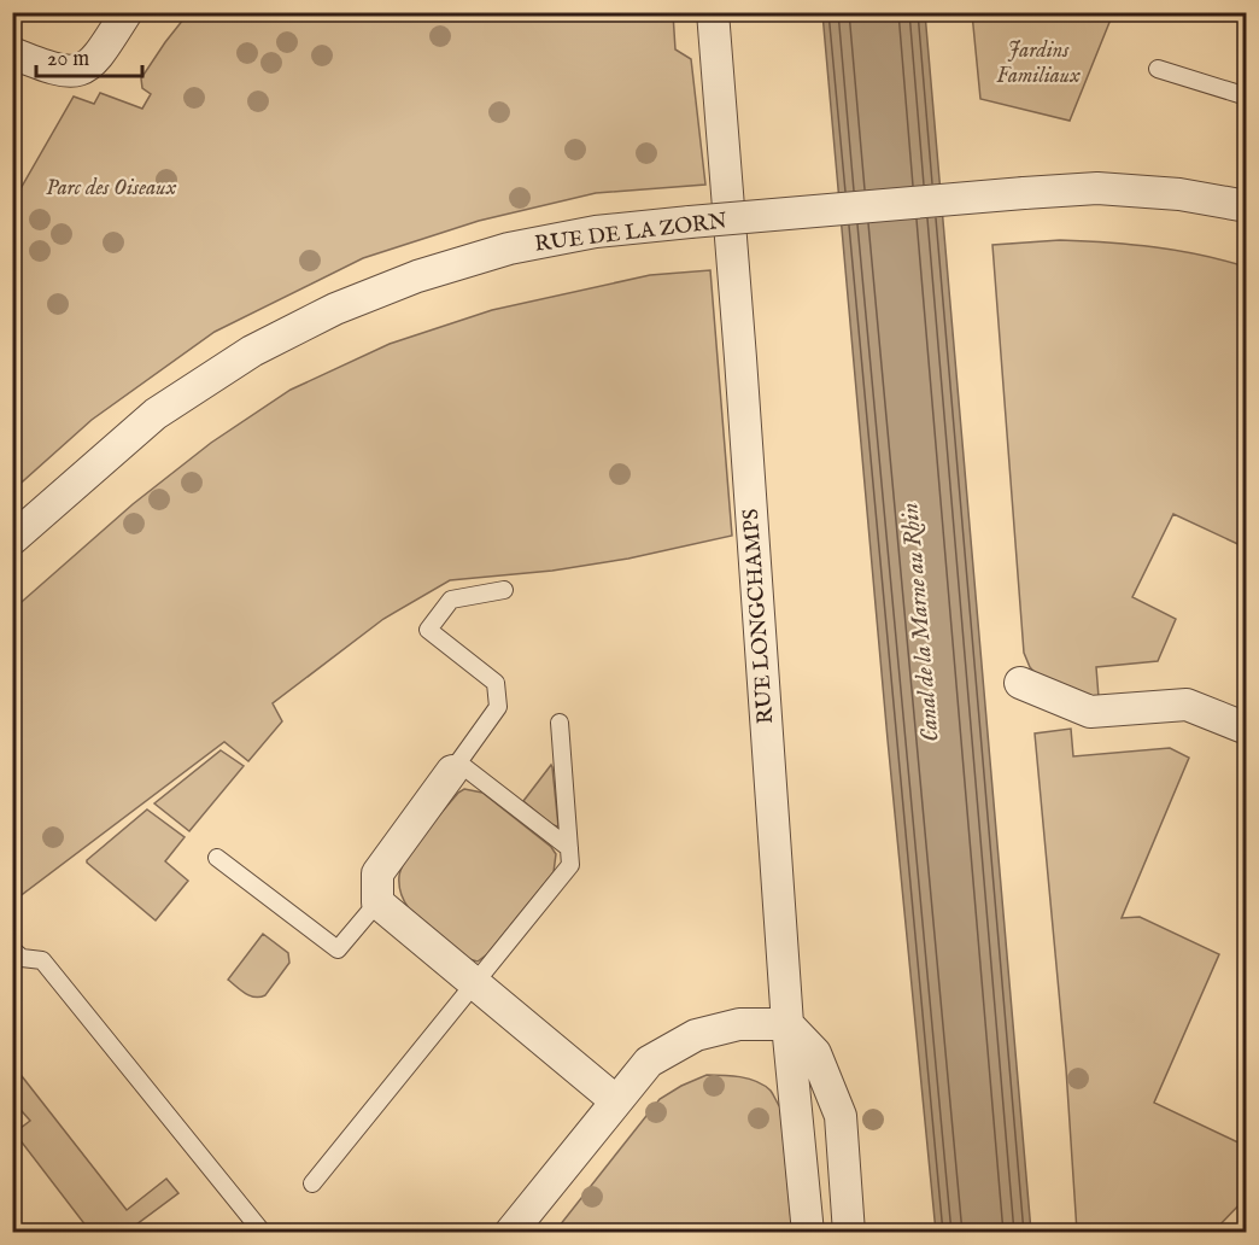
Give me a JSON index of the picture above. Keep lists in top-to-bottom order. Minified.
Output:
{"streets":{"street":["RUE DE LA ZORN","RUE LONGCHAMPS"]},"water":["Canal de la Marne au Rhin"],"parks":["Jardins Familiaux","Parc des Oiseaux"],"scale_bar":"20 m"}
